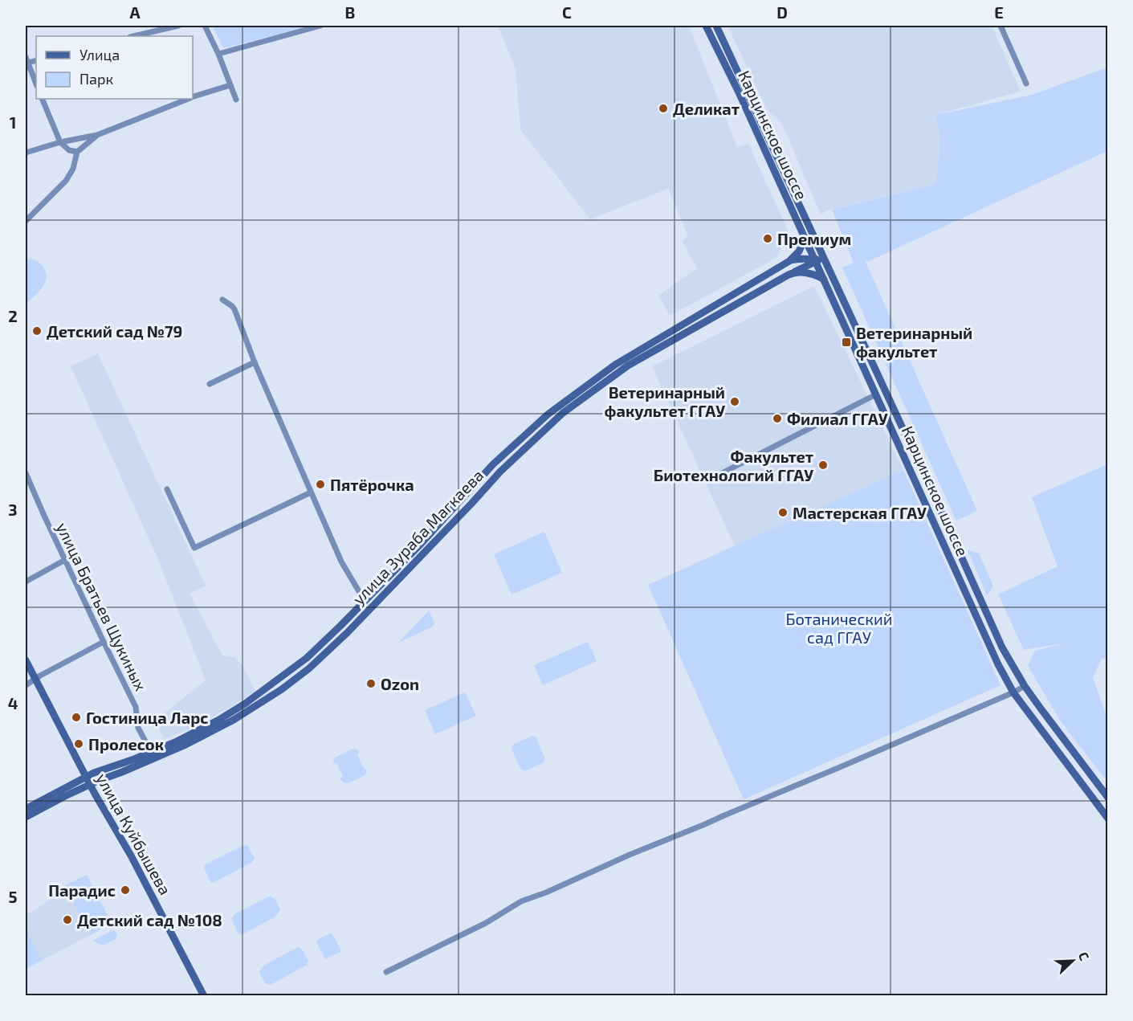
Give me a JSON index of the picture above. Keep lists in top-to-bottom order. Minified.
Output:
{"streets":{"main road":["Карцинское шоссе","улица Зураба Магкаева","улица Куйбышева"],"street":["улица Братьев Щукиных"]},"crossings":[["Карцинское шоссе","улица Зураба Магкаева"],["улица Зураба Магкаева","улица Братьев Щукиных"],["улица Зураба Магкаева","улица Куйбышева"]],"parks":["Ботанический сад ГГАУ"],"places":{"other":["Деликат","Премиум","Детский сад №79","Ветеринарный факультет ГГАУ","Филиал ГГАУ","Факультет Биотехнологий ГГАУ","Пятёрочка","Мастерская ГГАУ","Ozon","Гостиница Ларс","Пролесок","Парадис","Детский сад №108"],"transit":["Ветеринарный факультет"]},"legend":["Улица","Парк"],"north":"top right","grid":{"columns":["A","B","C","D","E"],"rows":["1","2","3","4","5"]}}
